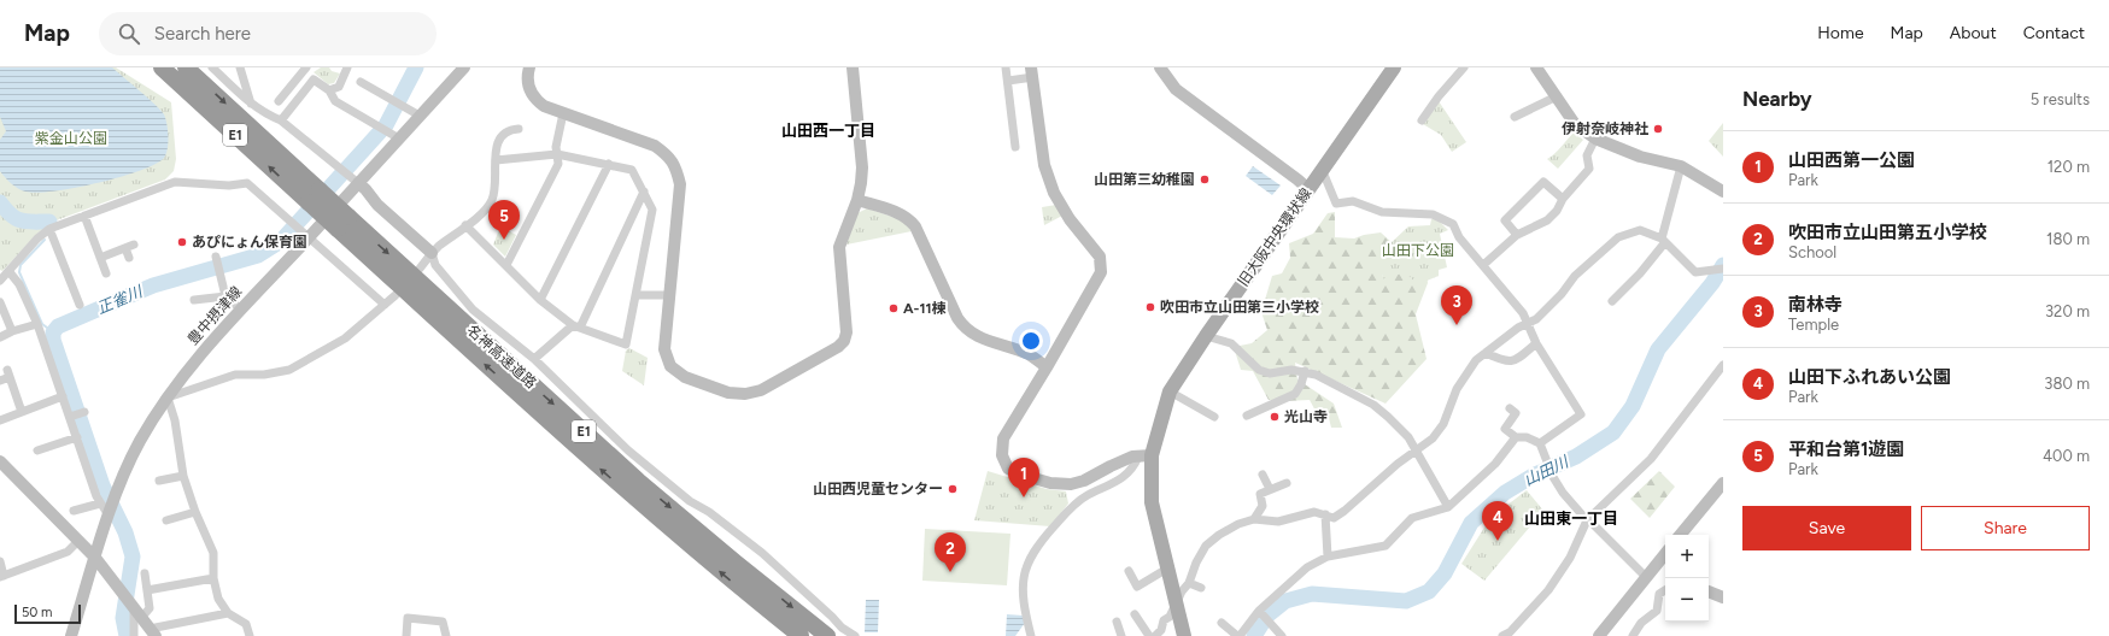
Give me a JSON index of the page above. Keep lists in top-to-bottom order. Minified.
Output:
{"streets":{"highway":["E1","名神高速道路"],"main road":["旧大阪中央環状線"],"street":["豊中摂津線"]},"districts":["山田西一丁目","山田東一丁目"],"water":["正雀川","山田川"],"parks":["紫金山公園","山田下公園"],"places":["伊射奈岐神社","山田第三幼稚園","あぴにょん保育園","吹田市立山田第三小学校","A-11棟","光山寺","山田西児童センター"],"scale_bar":"50 m","page":{"header":"Map","search":"Search here","nav":["Home","Map","About","Contact"],"heading":["Nearby","5 results"],"list":[{"mark":"1","name":"山田西第一公園","note":"Park","value":"120 m"},{"mark":"2","name":"吹田市立山田第五小学校","note":"School","value":"180 m"},{"mark":"3","name":"南林寺","note":"Temple","value":"320 m"},{"mark":"4","name":"山田下ふれあい公園","note":"Park","value":"380 m"},{"mark":"5","name":"平和台第1遊園","note":"Park","value":"400 m"}],"pins":["5","3","1","4","2"],"buttons":["Save","Share"],"map_buttons":["+","−"],"scale":"50 m"}}
